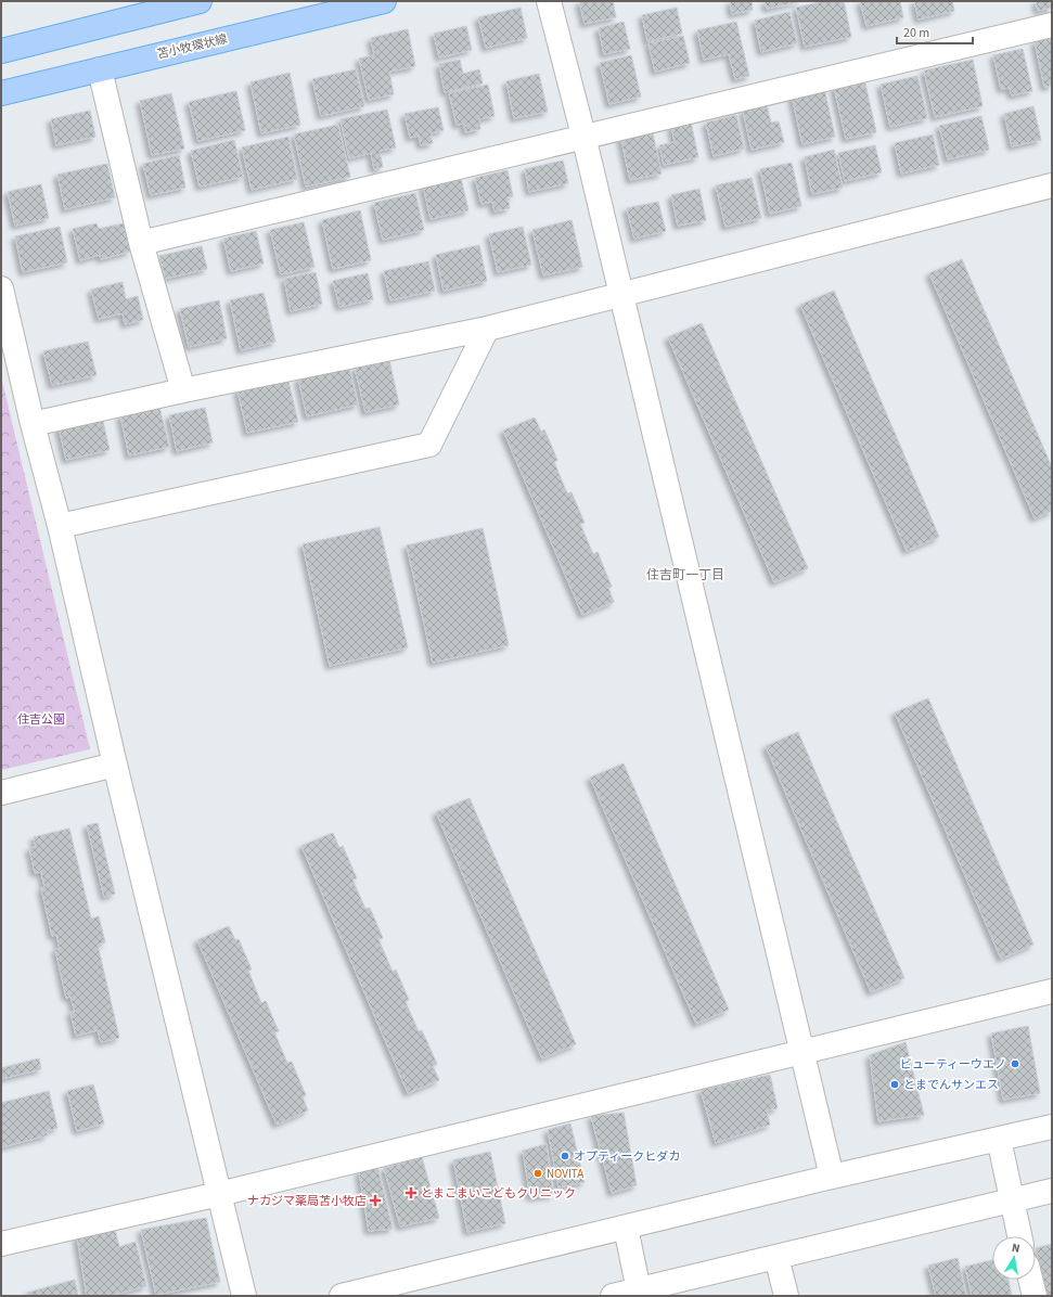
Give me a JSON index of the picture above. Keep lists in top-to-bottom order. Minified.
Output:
{"streets":{"main road":["苫小牧環状線"]},"districts":["住吉町一丁目"],"parks":["住吉公園"],"places":{"other":["ビューティーウエノ","とまでんサンエス","オプティークヒダカ","NOVITA"],"health":["とまこまいこどもクリニック","ナカジマ薬局苫小牧店"]},"scale_bar":"20 m","north":"top"}
